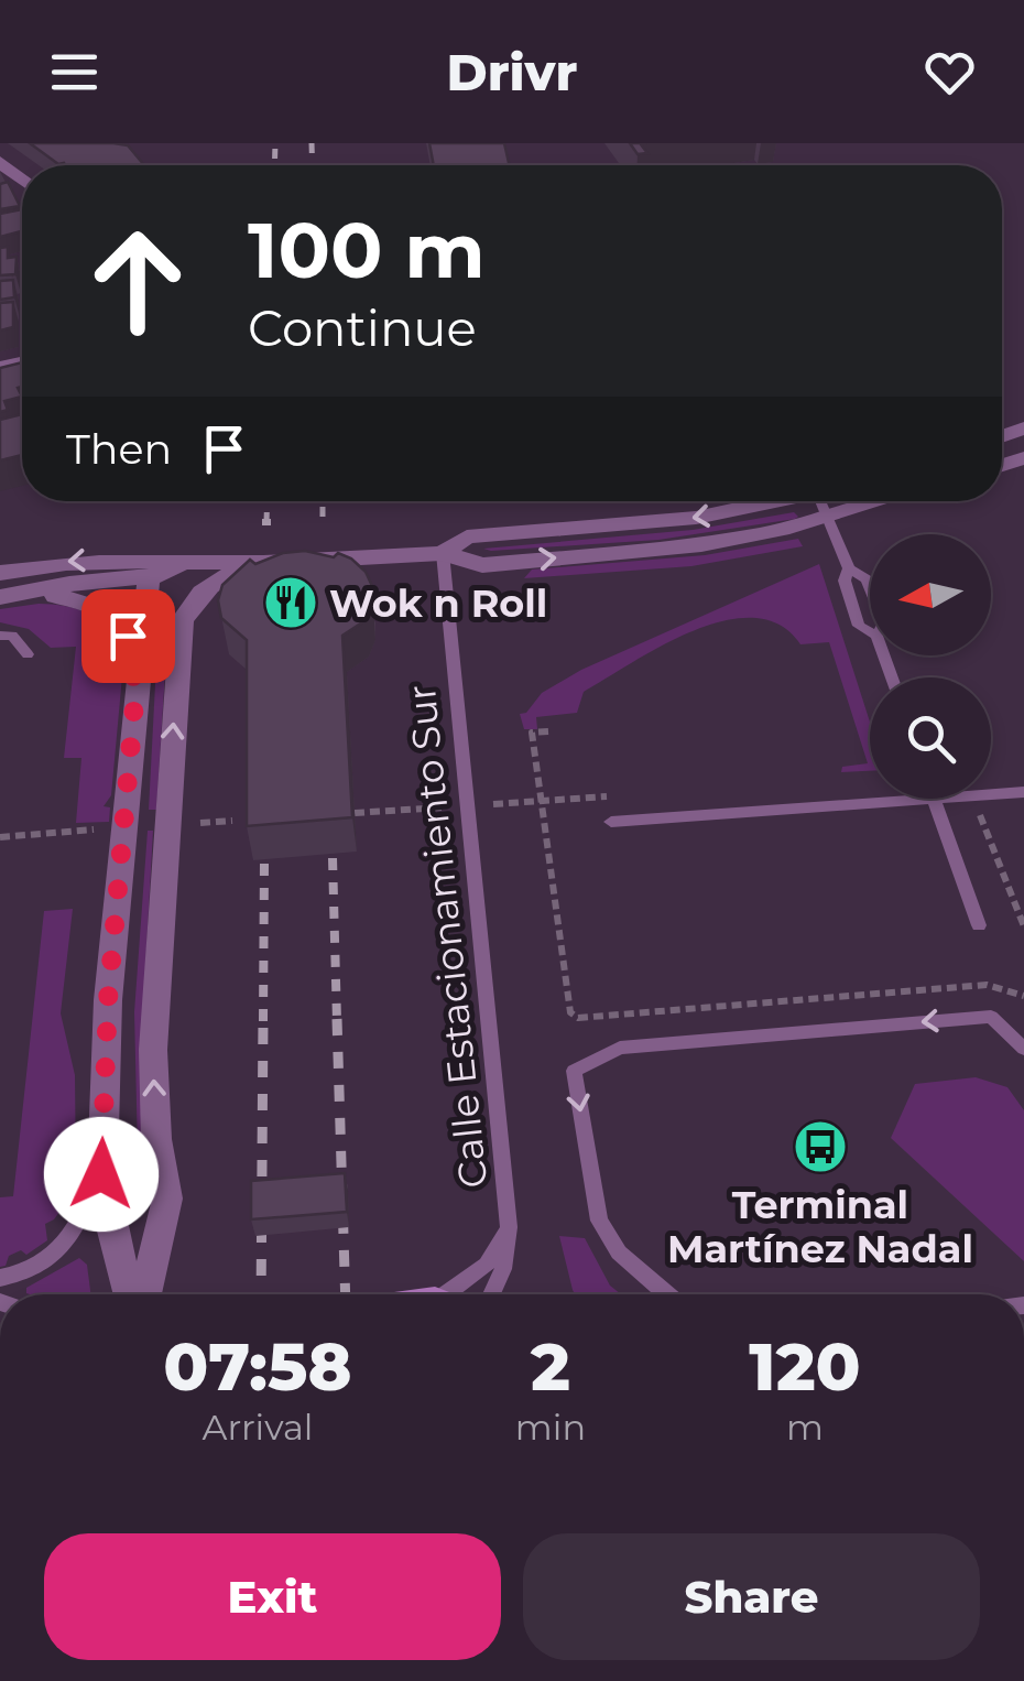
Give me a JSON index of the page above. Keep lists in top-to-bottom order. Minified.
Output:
{"streets":{"lane":["Calle Estacionamiento Sur"]},"places":{"restaurant":["Wok n Roll"],"bus stop":["Terminal Martínez Nadal"]},"north":"left","page":{"header":"Drivr","turn":["100 m","Continue"],"then":"Then","eta":["07:58","Arrival","2","min","120","m"],"buttons":["Exit","Share"]}}
